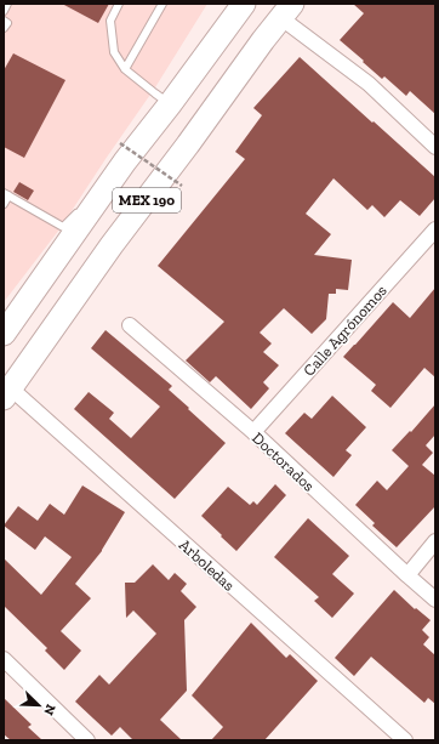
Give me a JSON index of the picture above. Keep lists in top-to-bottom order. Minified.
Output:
{"streets":{"main road":["MEX 190"],"street":["Calle Agrónomos","Doctorados","Arboledas"]},"crossings":[["MEX 190","Arboledas"],["Calle Agrónomos","Doctorados"]],"north":"bottom right"}
